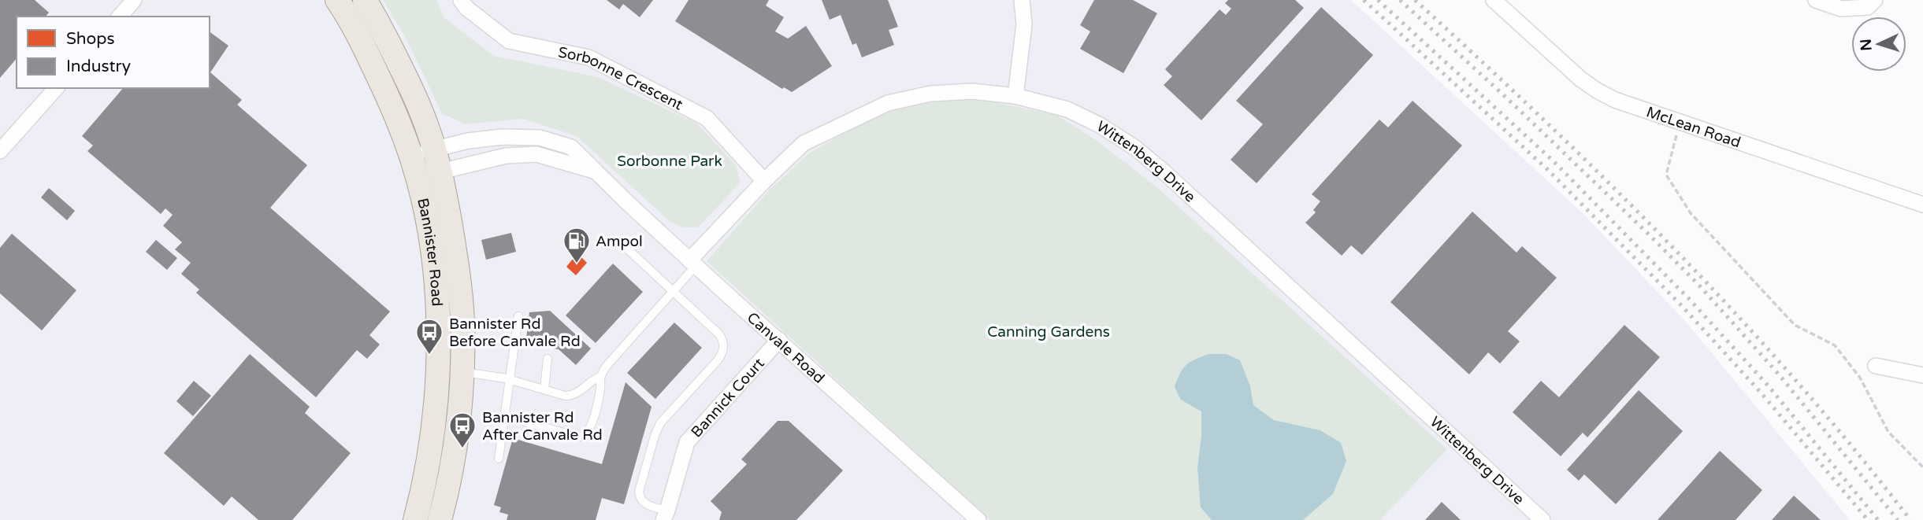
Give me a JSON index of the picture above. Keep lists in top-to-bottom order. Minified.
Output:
{"streets":{"main road":["Bannister Road"],"street":["Sorbonne Crescent","McLean Road","Wittenberg Drive","Canvale Road","Bannick Court"]},"crossings":[["Sorbonne Crescent","Wittenberg Drive"],["Wittenberg Drive","Canvale Road"],["Bannister Road","Canvale Road"],["Canvale Road","Bannick Court"]],"parks":["Sorbonne Park","Canning Gardens"],"places":{"fuel station":["Ampol"],"bus stop":["Bannister Rd Before Canvale Rd","Bannister Rd After Canvale Rd"]},"legend":["Shops","Industry"],"north":"left"}
